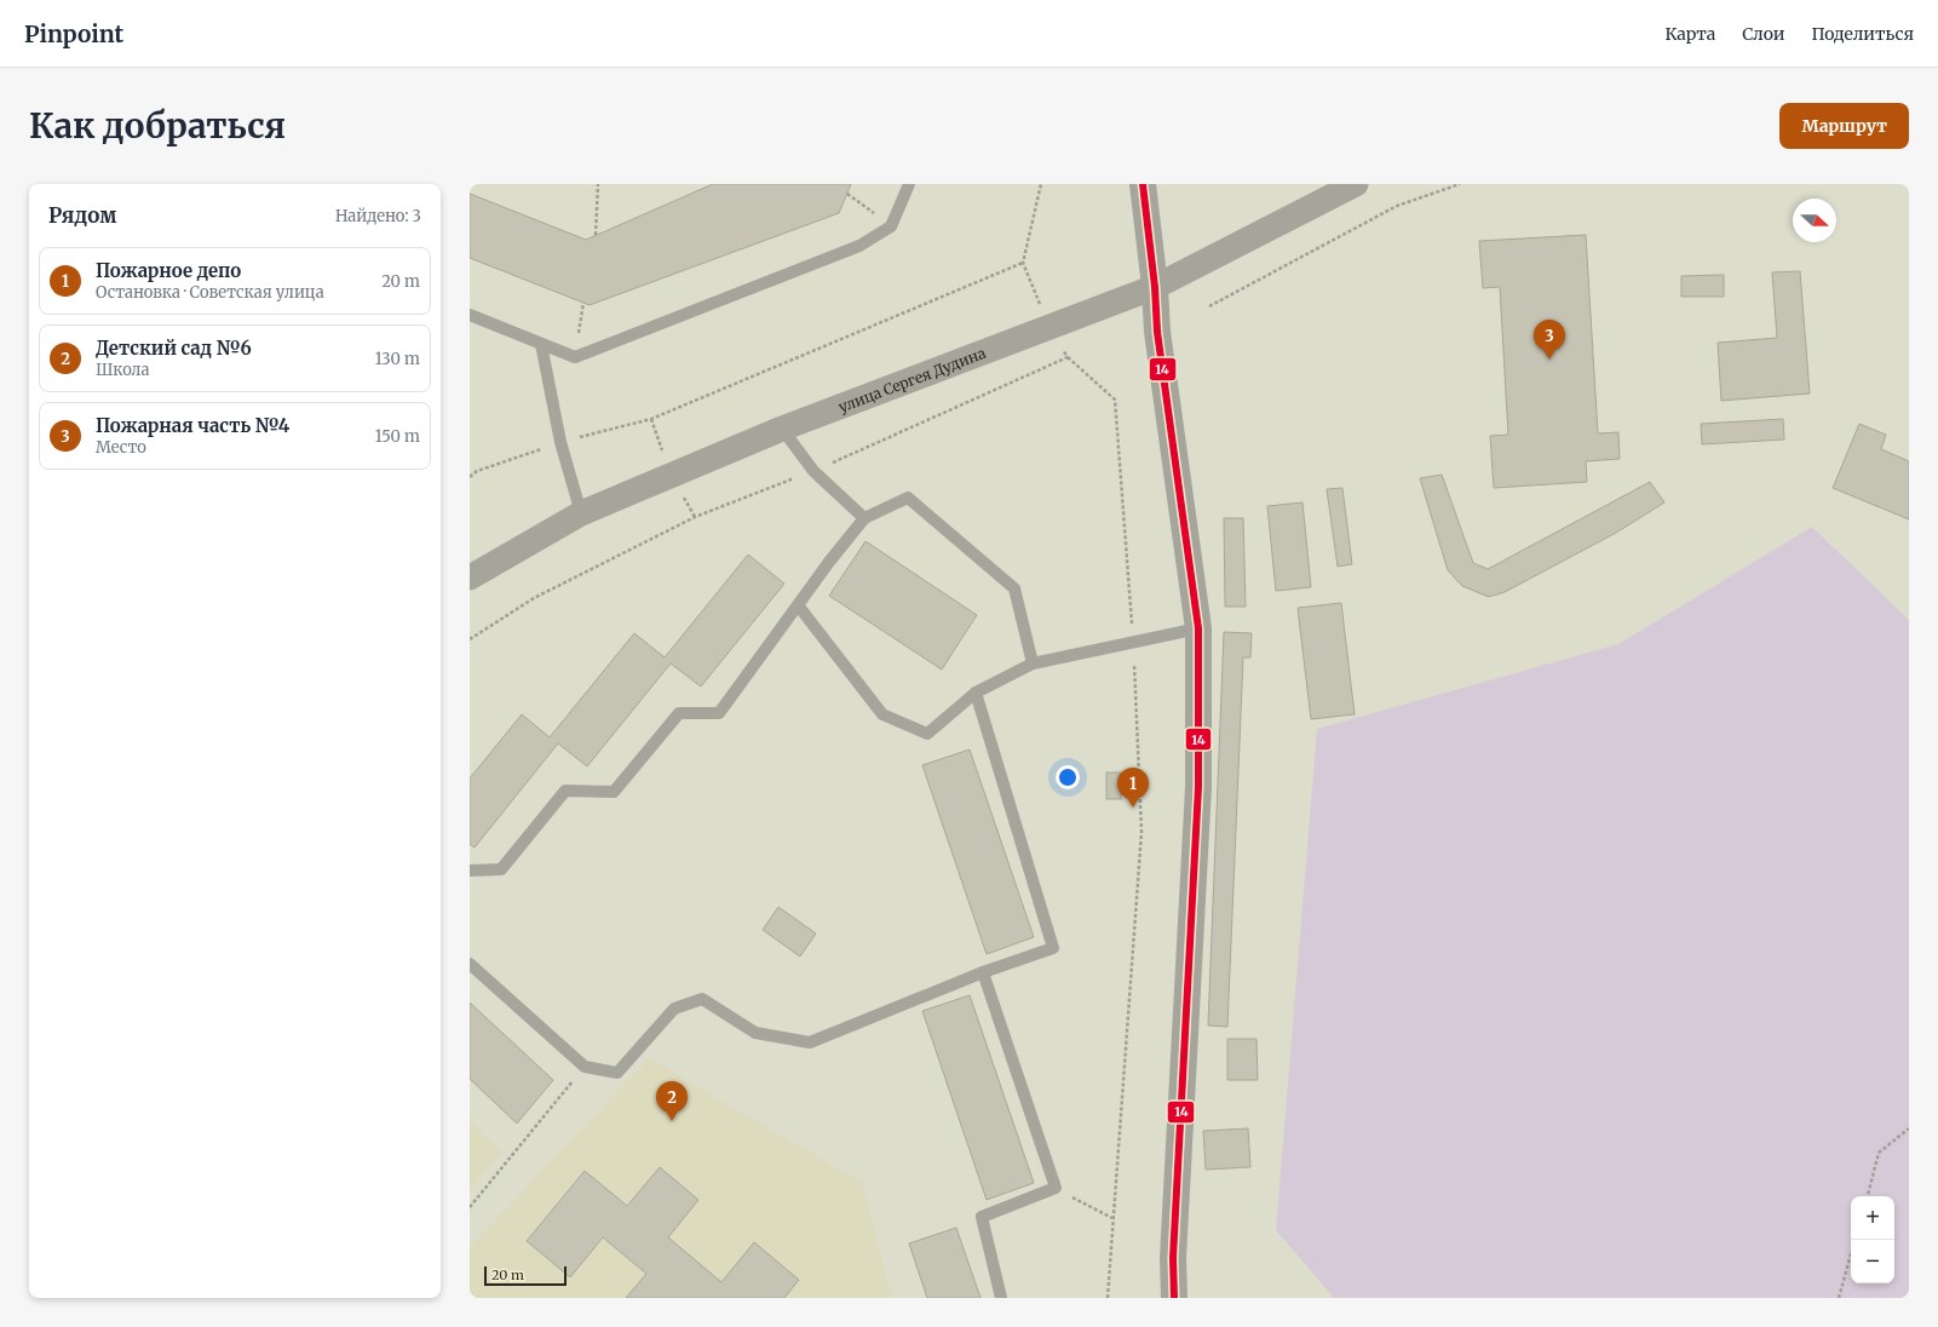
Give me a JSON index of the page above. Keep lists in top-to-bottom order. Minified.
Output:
{"streets":{"street":["улица Сергея Дудина"]},"lines":["transit line 14"],"scale_bar":"20 m","north":"right","page":{"header":"Pinpoint","nav":["Карта","Слои","Поделиться"],"buttons":"Маршрут","title":"Как добраться","heading":["Рядом","Найдено: 3"],"list":[{"mark":"1","name":"Пожарное депо","note":"Остановка · Советская улица","value":"20 m"},{"mark":"2","name":"Детский сад №6","note":"Школа","value":"130 m"},{"mark":"3","name":"Пожарная часть №4","note":"Место","value":"150 m"}],"pins":["3","1","2"],"map_buttons":["+","−"],"scale":"20 m"}}
